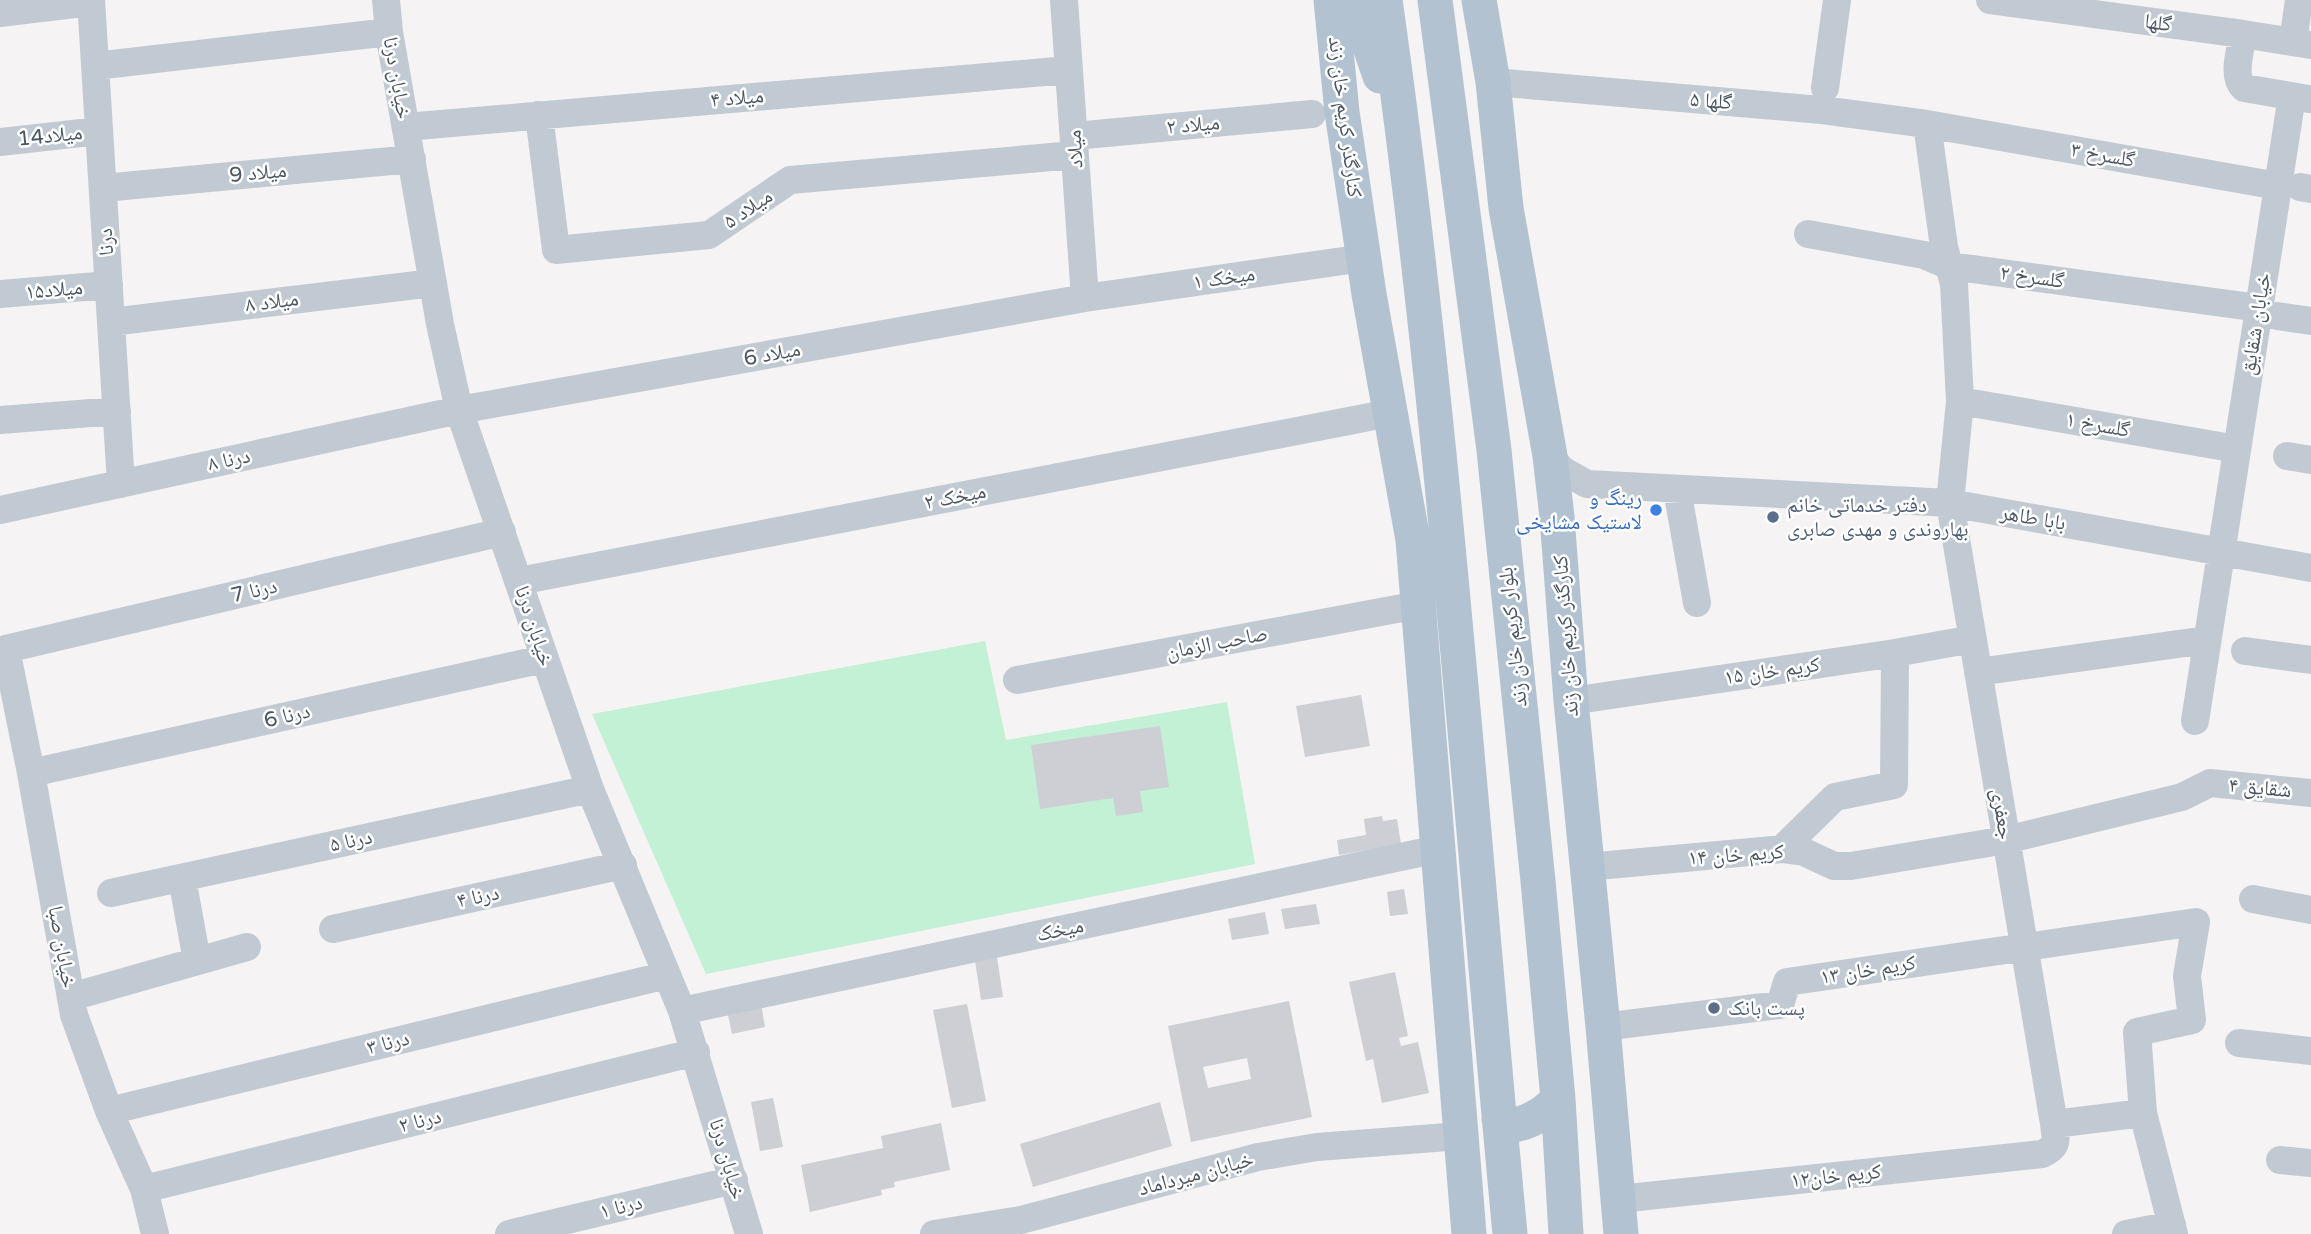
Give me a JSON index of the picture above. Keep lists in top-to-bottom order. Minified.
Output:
{"streets":{"main road":["کنارگذر کریم خان زند","بلوار کریم خان زند"],"street":["گلها","خیابان درنا","میلاد ۴","گلها ۵","میلاد ۲","میلاد14","میلاد","گلسرخ ۳","میلاد 9","میلاد ۵","درنا","گلسرخ ۲","میخک ۱","میلاد۱۵","میلاد ۸","خیابان شقایق","میلاد 6","گلسرخ ۱","درنا ۸","میخک ۲","بابا طاهر","درنا 7","صاحب الزمان","کریم خان ۱۵","درنا 6","شقایق ۴","جعفری","درنا ۵","کریم خان ۱۴","درنا ۴","میخک","خیابان صبا","کریم خان ۱۳","درنا ۳","درنا ۲","خیابان میرداماد","کریم خان۱۲","درنا ۱"]},"crossings":[["خیابان درنا","میلاد ۴"],["خیابان درنا","میلاد 9"],["خیابان درنا","میلاد ۸"],["خیابان درنا","میلاد 6"],["خیابان درنا","درنا ۸"],["خیابان درنا","میخک ۲"],["خیابان درنا","درنا 7"],["خیابان درنا","درنا 6"],["خیابان درنا","درنا ۵"],["خیابان درنا","درنا ۴"],["خیابان درنا","میخک"],["خیابان درنا","درنا ۳"],["خیابان درنا","درنا ۲"],["خیابان درنا","درنا ۱"],["میلاد ۴","میلاد"],["میلاد ۴","میلاد ۵"],["گلها ۵","کنارگذر کریم خان زند"],["گلها ۵","گلسرخ ۳"],["گلها ۵","جعفری"],["کنارگذر کریم خان زند","میخک ۱"],["کنارگذر کریم خان زند","میخک ۲"],["کنارگذر کریم خان زند","صاحب الزمان"],["کنارگذر کریم خان زند","کریم خان ۱۵"],["کنارگذر کریم خان زند","کریم خان ۱۴"],["کنارگذر کریم خان زند","میخک"],["کنارگذر کریم خان زند","کریم خان ۱۳"],["کنارگذر کریم خان زند","خیابان میرداماد"],["کنارگذر کریم خان زند","کریم خان۱۲"],["میلاد ۲","میلاد"],["میلاد ۲","میلاد ۵"],["میلاد14","درنا"],["میلاد","میلاد ۵"],["میلاد","میخک ۱"],["میلاد","میلاد 6"],["گلسرخ ۳","خیابان شقایق"],["گلسرخ ۳","جعفری"],["میلاد 9","درنا"],["درنا","میلاد۱۵"],["درنا","میلاد ۸"],["درنا","درنا ۸"],["گلسرخ ۲","خیابان شقایق"],["گلسرخ ۲","جعفری"],["میخک ۱","میلاد 6"],["خیابان شقایق","گلسرخ ۱"],["خیابان شقایق","بابا طاهر"],["میلاد 6","درنا ۸"],["گلسرخ ۱","جعفری"],["بابا طاهر","جعفری"],["درنا 7","خیابان صبا"],["کریم خان ۱۵","جعفری"],["درنا 6","خیابان صبا"],["شقایق ۴","کریم خان ۱۴"],["جعفری","کریم خان ۱۴"],["جعفری","کریم خان ۱۳"],["جعفری","کریم خان۱۲"],["خیابان صبا","درنا ۳"],["خیابان صبا","درنا ۲"]],"places":["رینگ و لاستیک مشایخی","دفتر خدماتی خانم بهاروندی و مهدی صابری","پست بانک"]}
